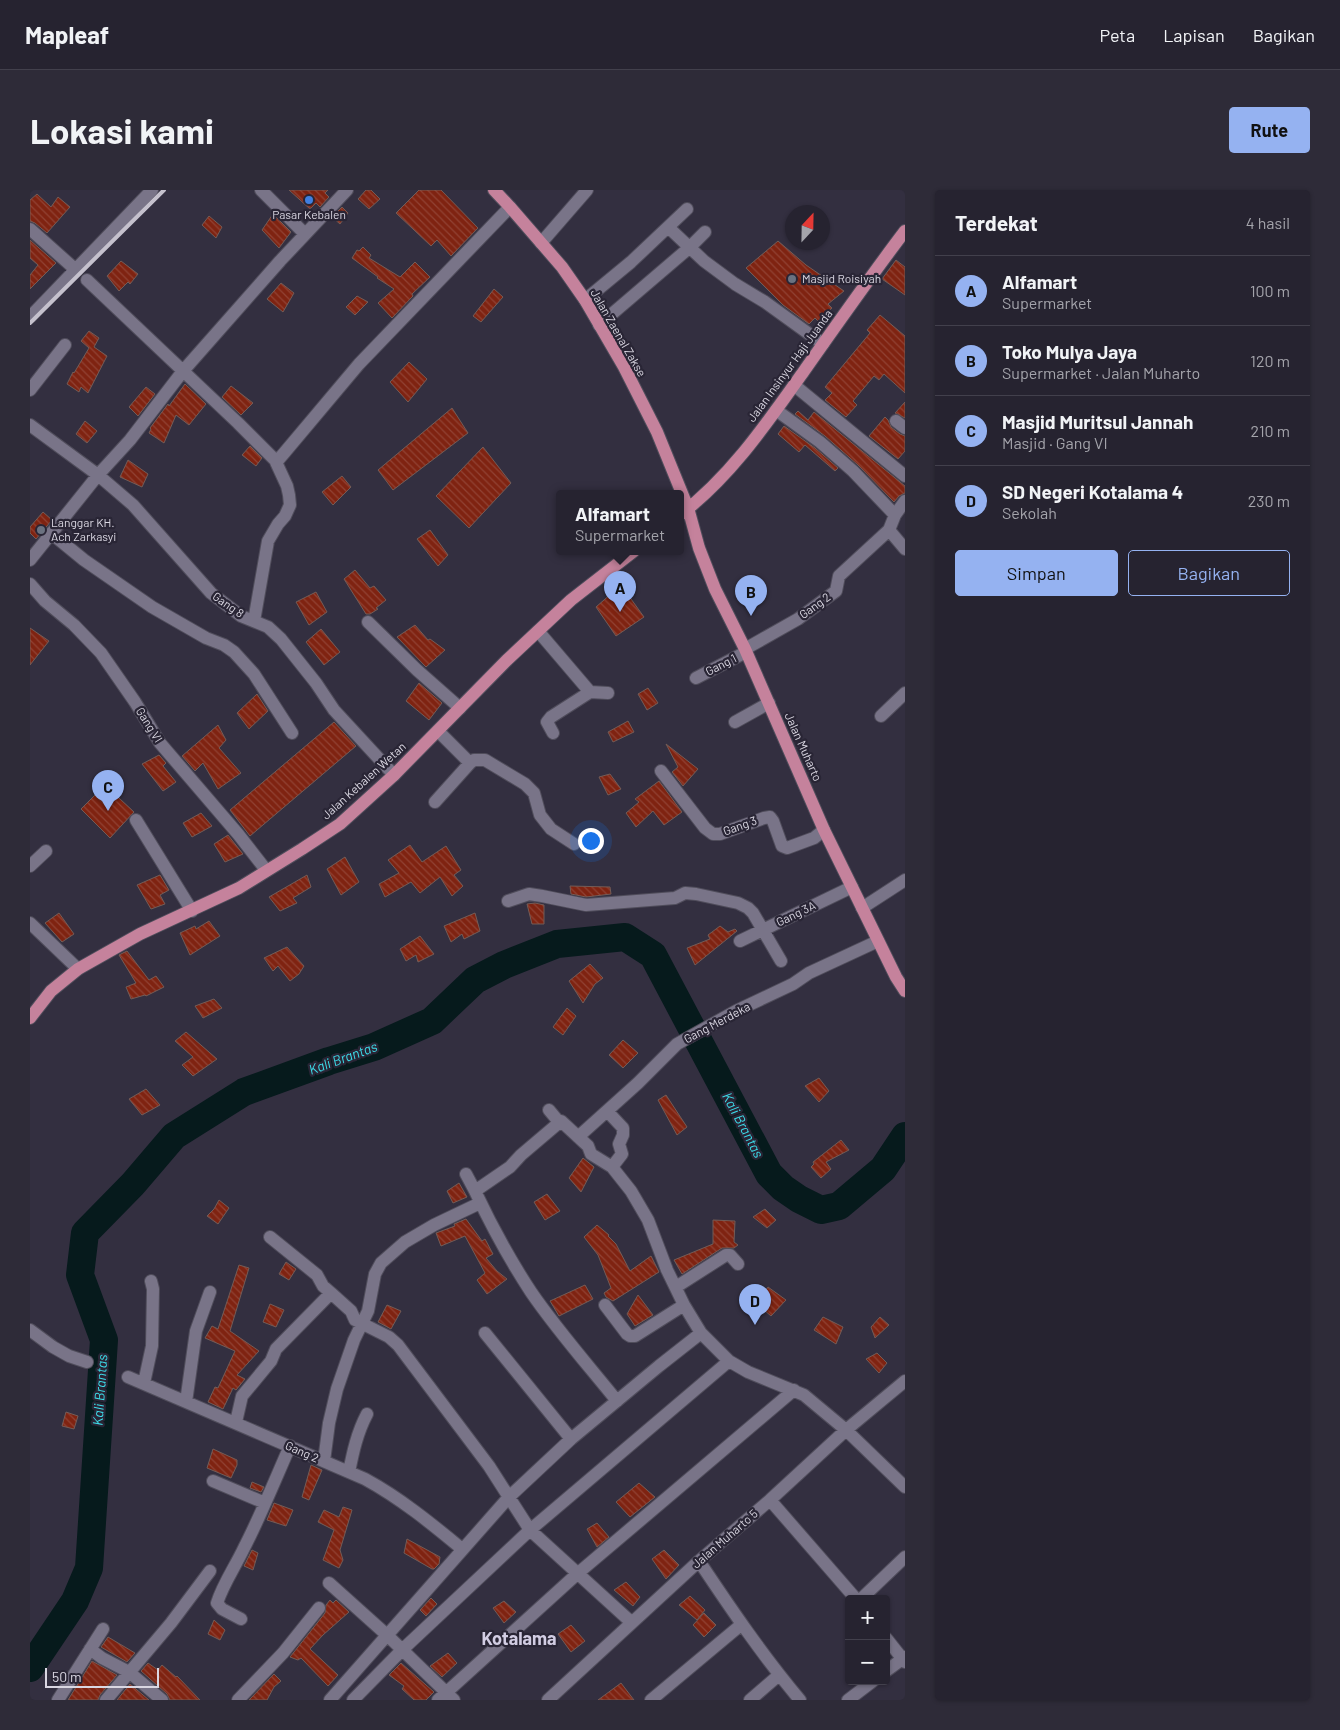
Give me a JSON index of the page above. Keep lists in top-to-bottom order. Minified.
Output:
{"streets":{"main road":["Jalan Zaenal Zakse","Jalan Insinyur Haji Juanda","Jalan Muharto","Jalan Kebalen Wetan"],"street":["Gang 8","Gang 2","Gang 1","Gang VI","Gang 3","Gang 3A","Gang Merdeka","Jalan Muharto 5"]},"crossings":[["Jalan Insinyur Haji Juanda","Jalan Muharto"],["Gang 8","Jalan Kebalen Wetan"],["Gang 2","Gang 1"],["Gang 2","Jalan Muharto"],["Gang 1","Jalan Muharto"],["Gang VI","Jalan Kebalen Wetan"],["Jalan Muharto","Gang 3"],["Jalan Muharto","Gang 3A"],["Jalan Muharto","Gang Merdeka"]],"districts":["Kotalama"],"water":["Kali Brantas"],"places":["Pasar Kebalen","Masjid Roisiyah","Langgar KH. Ach Zarkasyi"],"scale_bar":"50 m","north":"top","page":{"header":"Mapleaf","nav":["Peta","Lapisan","Bagikan"],"buttons":["Rute",["Simpan","Bagikan"]],"title":"Lokasi kami","heading":["Terdekat","4 hasil"],"list":[{"mark":"A","name":"Alfamart","note":"Supermarket","value":"100 m"},{"mark":"B","name":"Toko Mulya Jaya","note":"Supermarket · Jalan Muharto","value":"120 m"},{"mark":"C","name":"Masjid Muritsul Jannah","note":"Masjid · Gang VI","value":"210 m"},{"mark":"D","name":"SD Negeri Kotalama 4","note":"Sekolah","value":"230 m"}],"popup":["Alfamart","Supermarket"],"pins":["A","B","C","D"],"map_buttons":["+","−"],"scale":"50 m"}}
